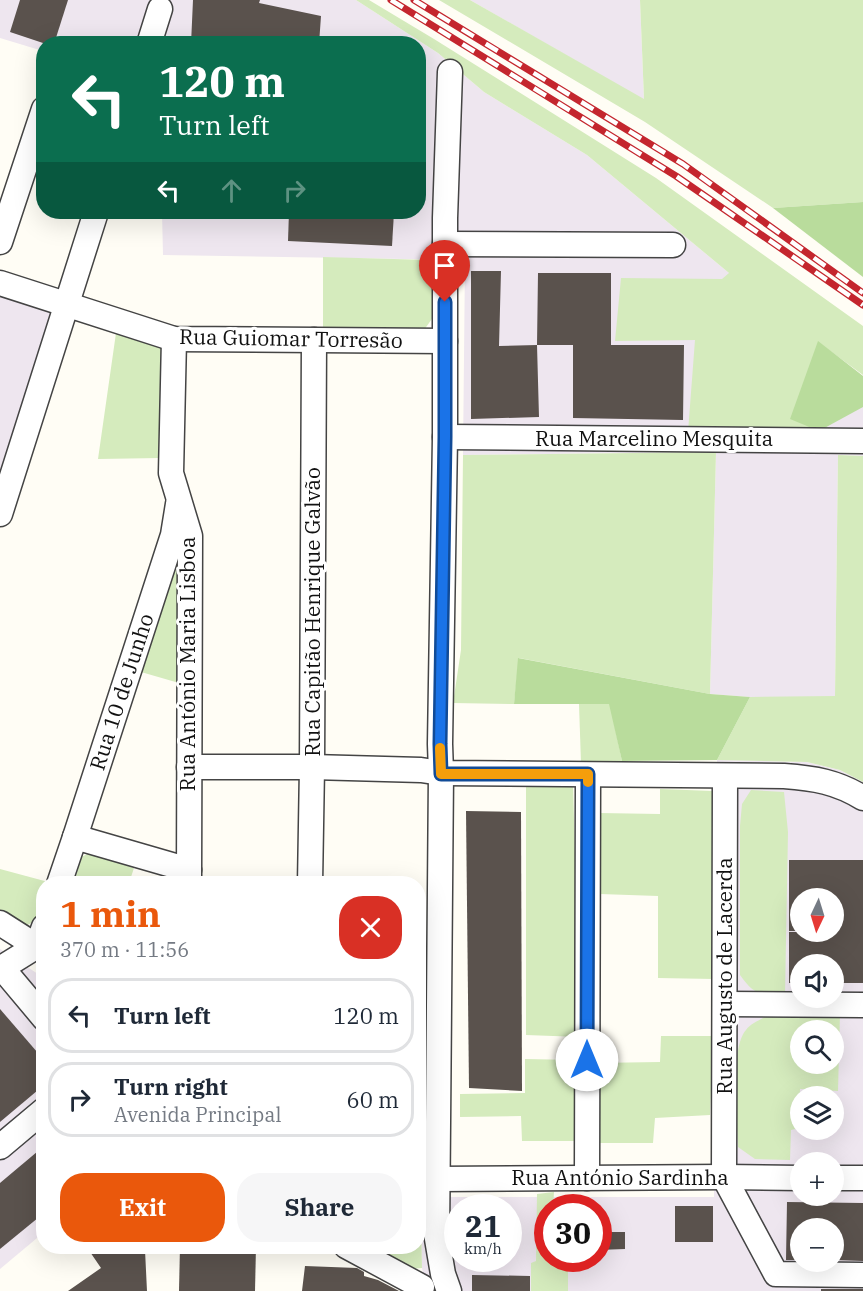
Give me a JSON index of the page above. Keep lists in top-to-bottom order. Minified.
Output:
{"streets":{"street":["Rua Guiomar Torresão","Rua Marcelino Mesquita","Rua Capitão Henrique Galvão","Rua António Maria Lisboa","Rua 10 de Junho","Rua Augusto de Lacerda","Rua António Sardinha"]},"crossings":[["Rua Guiomar Torresão","Rua Capitão Henrique Galvão"],["Rua Guiomar Torresão","Rua António Maria Lisboa"],["Rua António Maria Lisboa","Rua 10 de Junho"],["Rua Augusto de Lacerda","Rua António Sardinha"]],"north":"bottom","page":{"turn":["120 m","Turn left"],"heading":["1 min","370 m · 11:56"],"map_buttons":["+","−"],"list":[{"name":"Turn left","value":"120 m"},{"name":"Turn right","note":"Avenida Principal","value":"60 m"}],"buttons":["Exit","Share"],"speed":"21 km/h","limit":"30"}}
